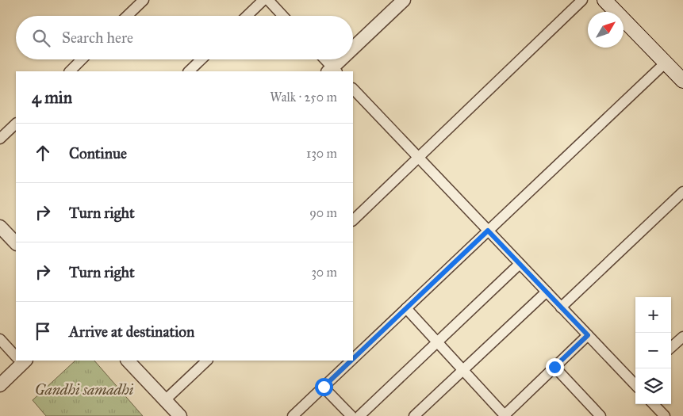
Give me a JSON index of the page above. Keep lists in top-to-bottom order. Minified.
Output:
{"parks":["Gandhi samadhi"],"north":"top right","page":{"search":"Search here","heading":["4 min","Walk · 250 m"],"list":[["Continue","130 m"],["Turn right","90 m"],["Turn right","30 m"],"Arrive at destination"],"map_buttons":["+","−"]}}
